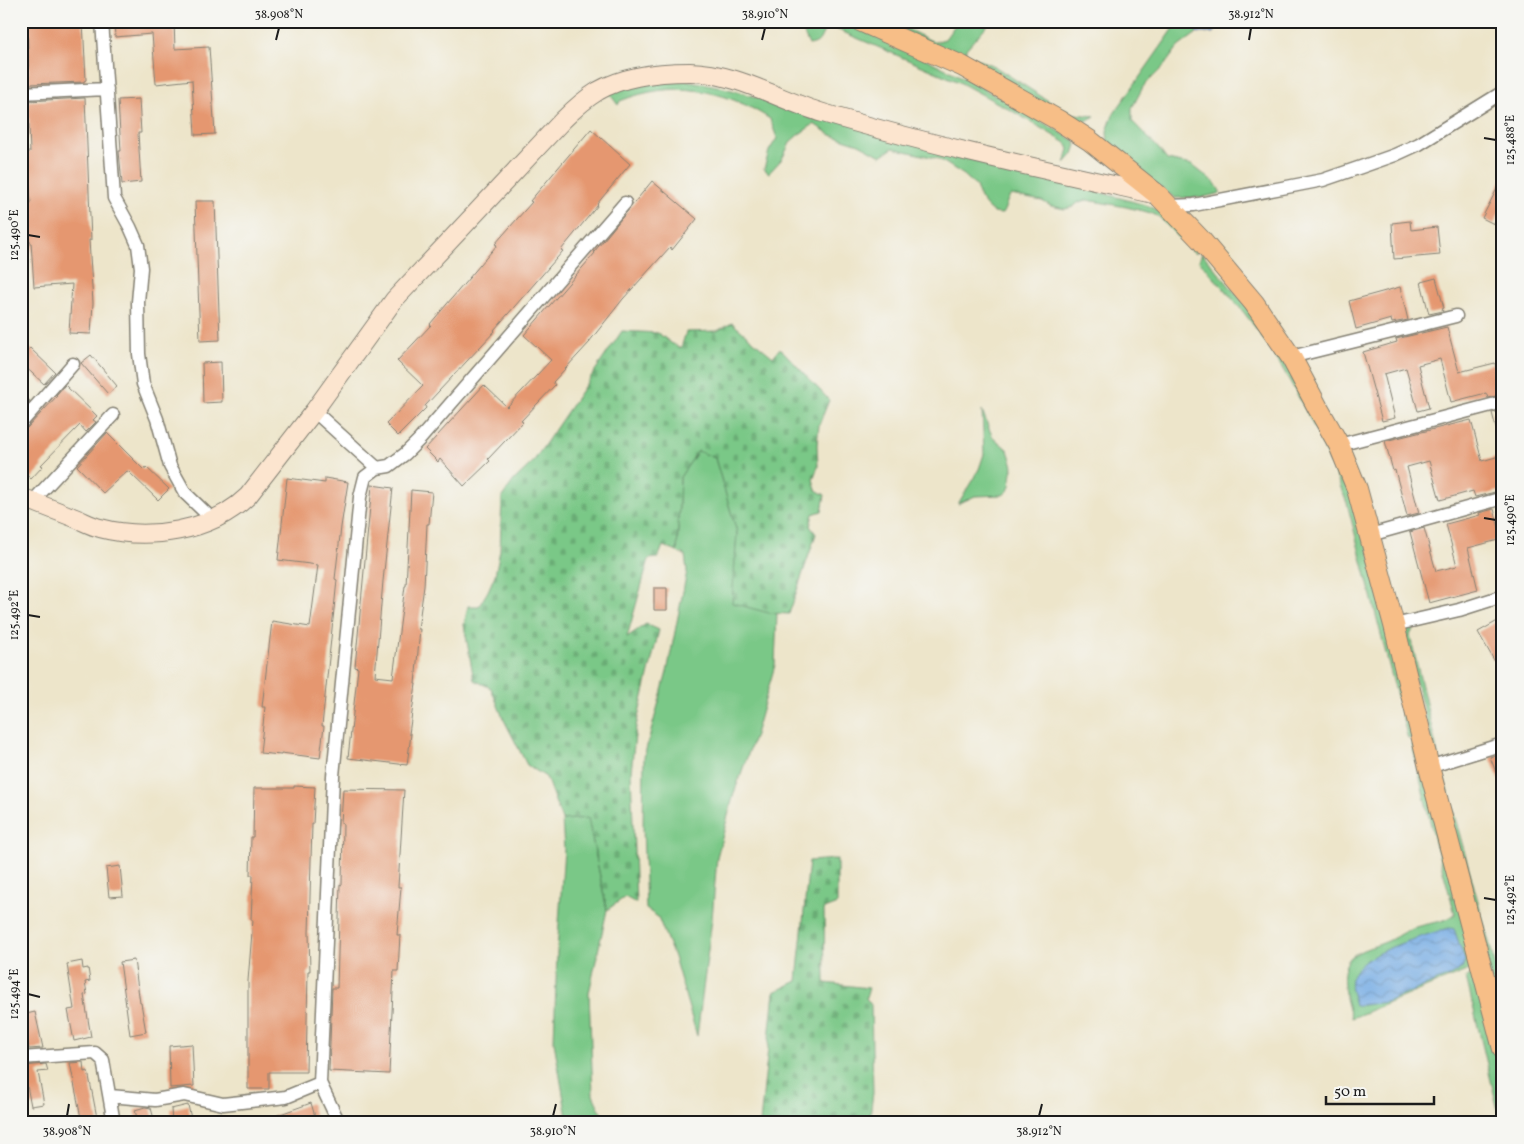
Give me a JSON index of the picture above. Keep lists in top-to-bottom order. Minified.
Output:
{"scale_bar":"50 m","coordinates":["38.908°N","38.910°N","38.912°N","125.488°E","125.490°E","125.492°E","125.494°E"]}
